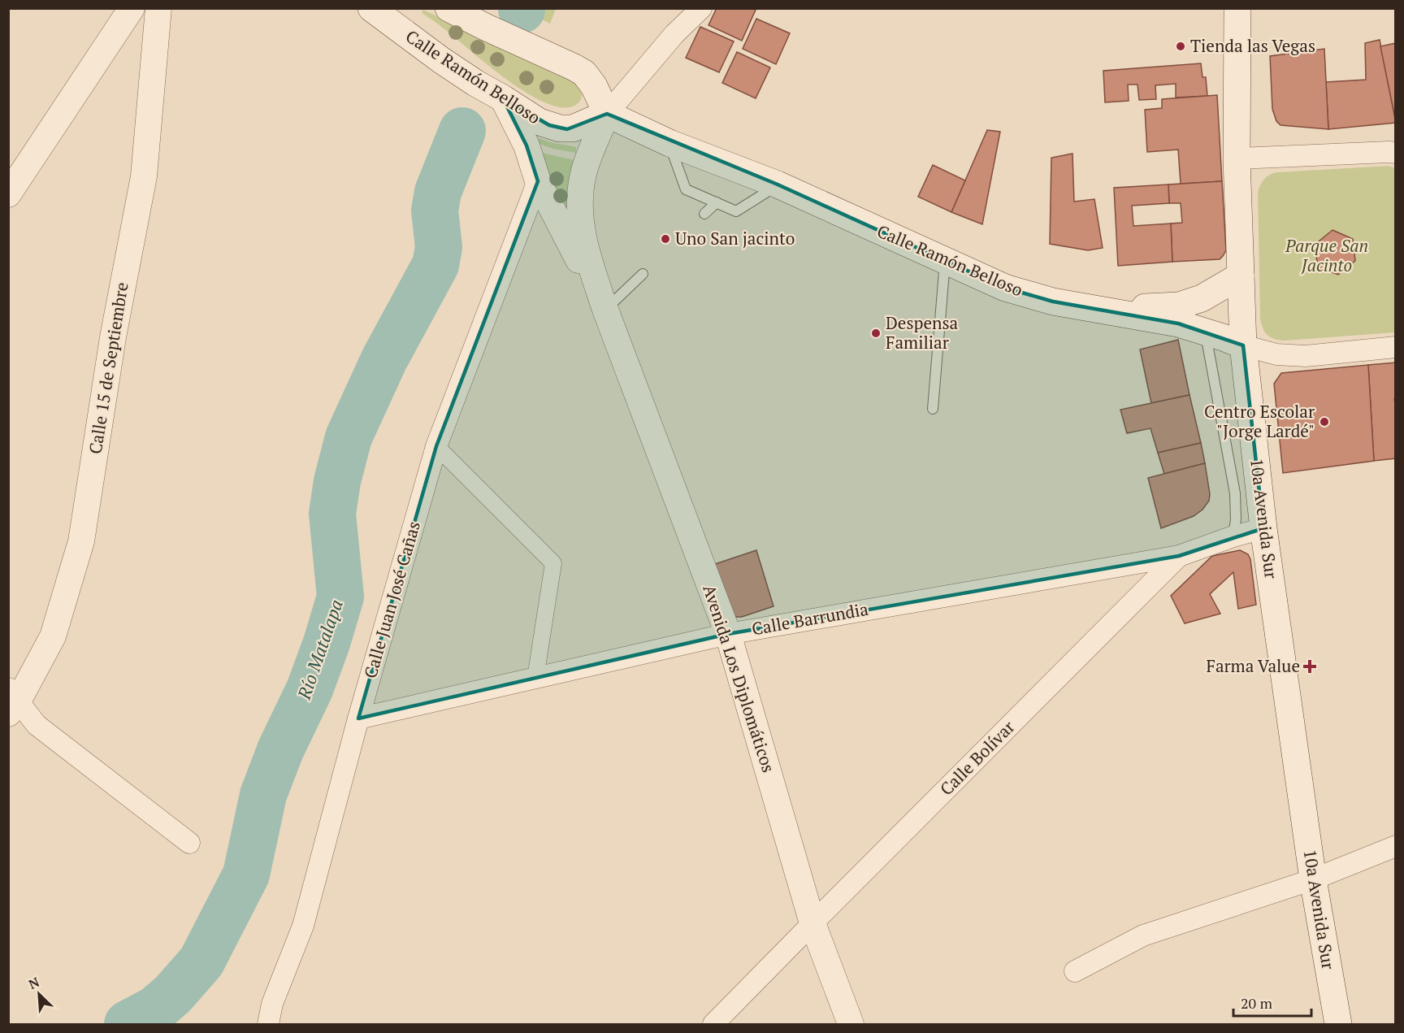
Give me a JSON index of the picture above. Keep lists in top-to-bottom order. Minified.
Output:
{"streets":{"main road":["Calle Ramón Belloso","10a Avenida Sur"],"street":["Calle 15 de Septiembre","Calle Juan José Cañas","Calle Barrundia","Avenida Los Diplomáticos","Calle Bolívar"]},"crossings":[["Calle Ramón Belloso","10a Avenida Sur"],["Calle Ramón Belloso","Avenida Los Diplomáticos"],["10a Avenida Sur","Calle Bolívar"],["Calle Juan José Cañas","Calle Barrundia"],["Calle Juan José Cañas","Avenida Los Diplomáticos"],["Calle Barrundia","Avenida Los Diplomáticos"],["Calle Barrundia","Calle Bolívar"],["Avenida Los Diplomáticos","Calle Bolívar"]],"water":["Río Matalapa"],"parks":["Parque San Jacinto"],"places":{"other":["Tienda las Vegas","Uno San jacinto","Despensa Familiar","Centro Escolar \"Jorge Lardé\""],"health":["Farma Value"]},"scale_bar":"20 m","north":"top left"}
